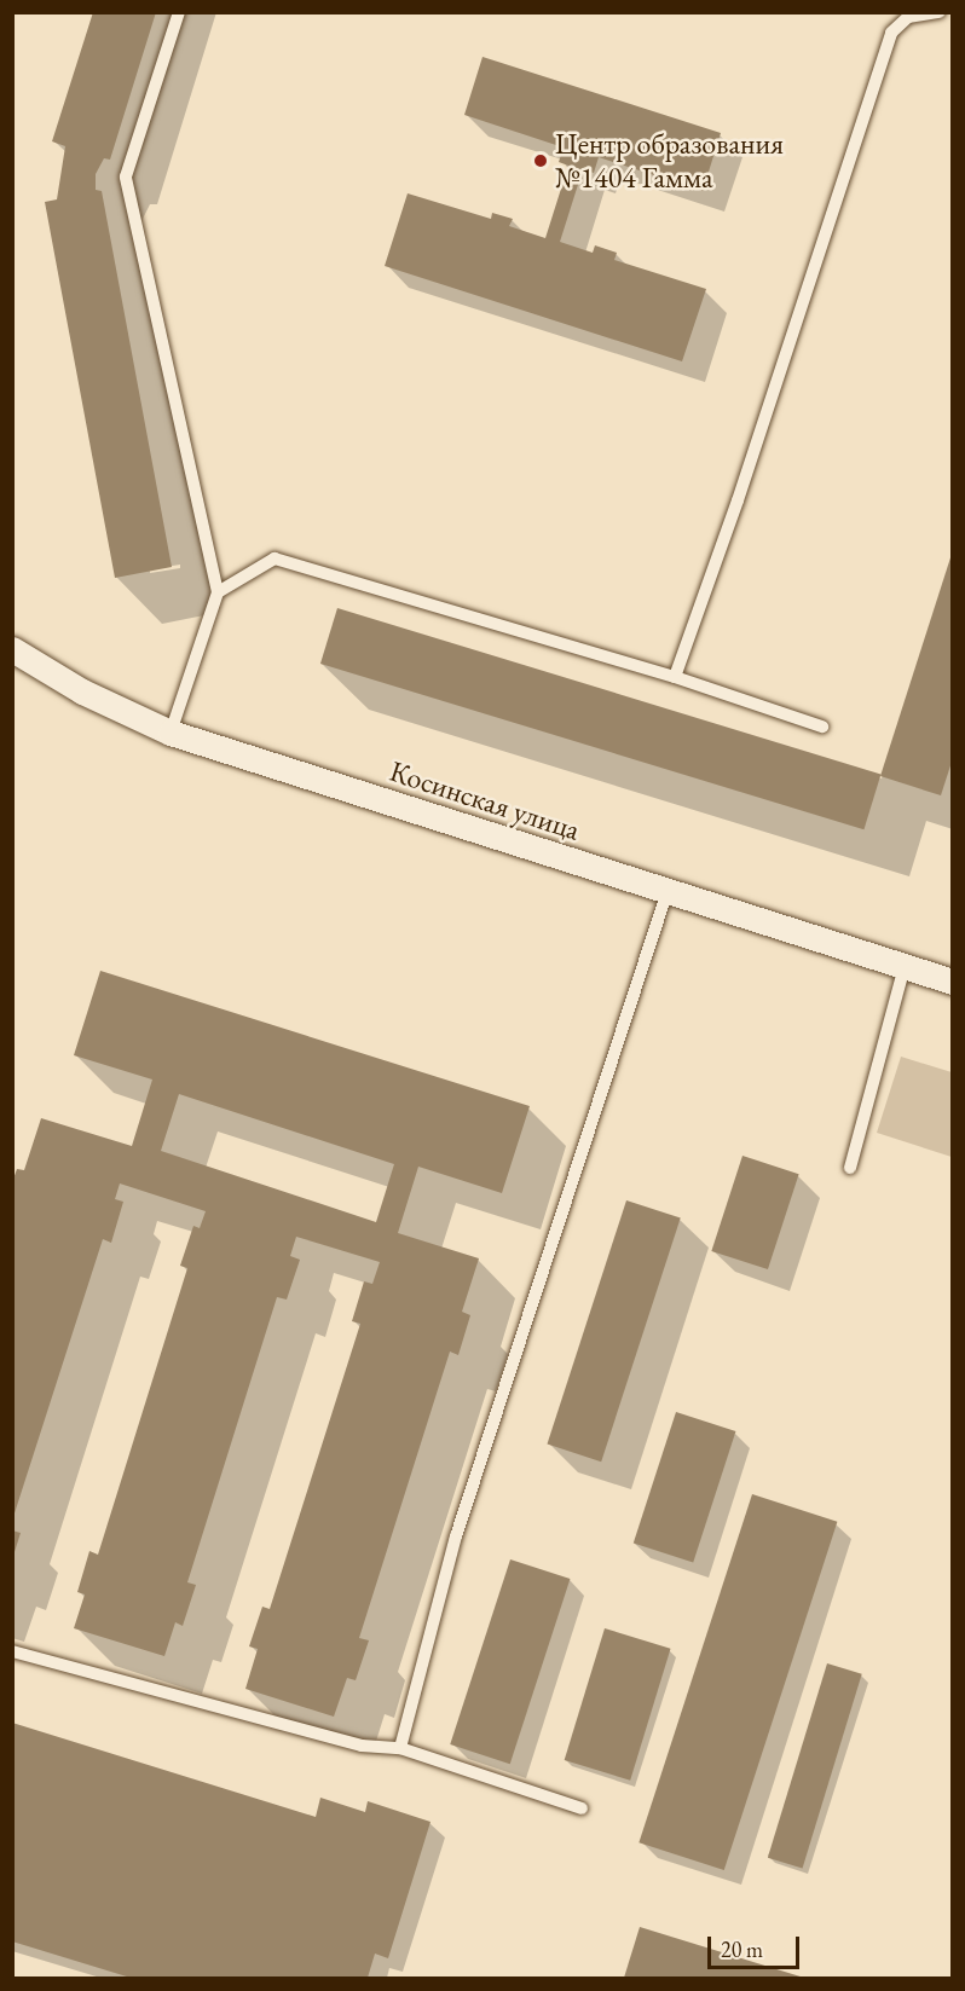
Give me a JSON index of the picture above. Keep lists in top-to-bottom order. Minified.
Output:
{"streets":{"street":["Косинская улица"]},"places":["Центр образования №1404 Гамма"],"scale_bar":"20 m"}
